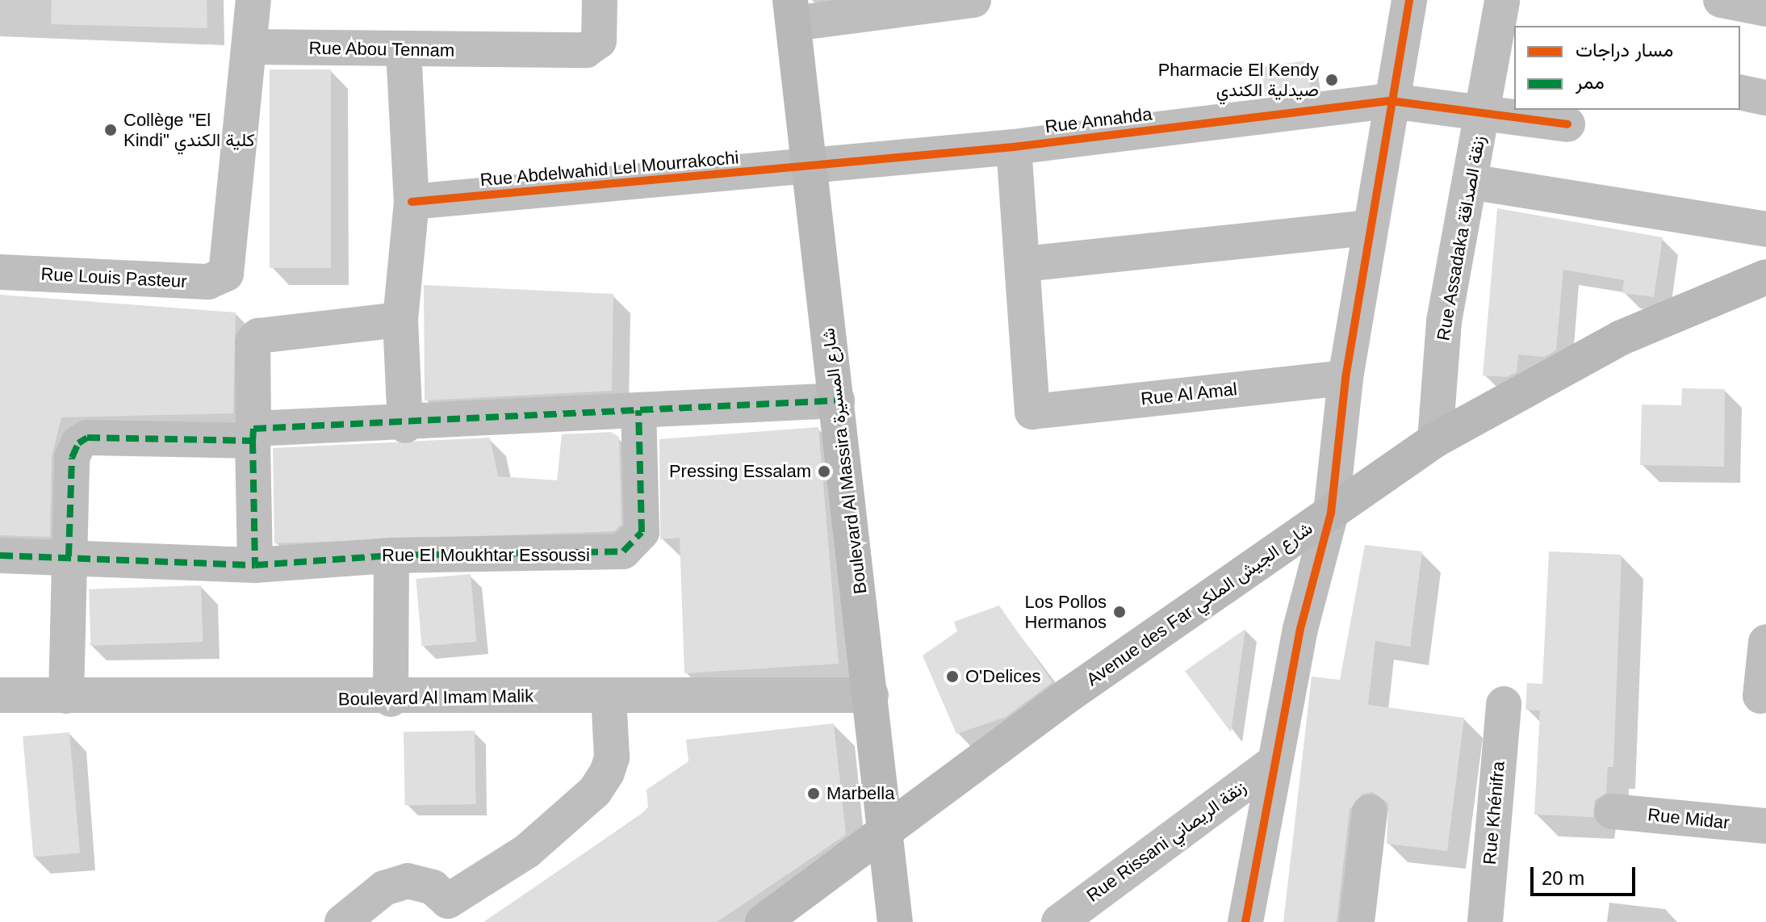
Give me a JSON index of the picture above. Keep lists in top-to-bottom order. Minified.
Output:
{"streets":{"main road":["Boulevard Al Massira شارع المسيرة","Avenue des Far شارع الجيش الملكي"],"street":["Rue Abou Tennam","Rue Annahda","Rue Abdelwahid Lel Mourrakochi","Rue Assadaka زنقة الصداقة","Rue Louis Pasteur","Rue Al Amal","Rue El Moukhtar Essoussi","Boulevard Al Imam Malik","Rue Khénifra","Rue Midar","Rue Rissani زنقة الريصاني"]},"crossings":[["Rue Abou Tennam","Rue Louis Pasteur"],["Rue Annahda","Rue Abdelwahid Lel Mourrakochi"],["Rue Annahda","Rue Assadaka زنقة الصداقة"],["Rue Annahda","Boulevard Al Massira شارع المسيرة"],["Rue Abdelwahid Lel Mourrakochi","Boulevard Al Massira شارع المسيرة"],["Rue Assadaka زنقة الصداقة","Avenue des Far شارع الجيش الملكي"],["Boulevard Al Massira شارع المسيرة","Avenue des Far شارع الجيش الملكي"],["Boulevard Al Massira شارع المسيرة","Boulevard Al Imam Malik"]],"places":["Pharmacie El Kendy صيدلية الكندي","Collège \"El Kindi\" كلية الكندي","Pressing Essalam","Los Pollos Hermanos","O'Delices","Marbella"],"legend":["مسار دراجات","ممر"],"scale_bar":"20 m"}
